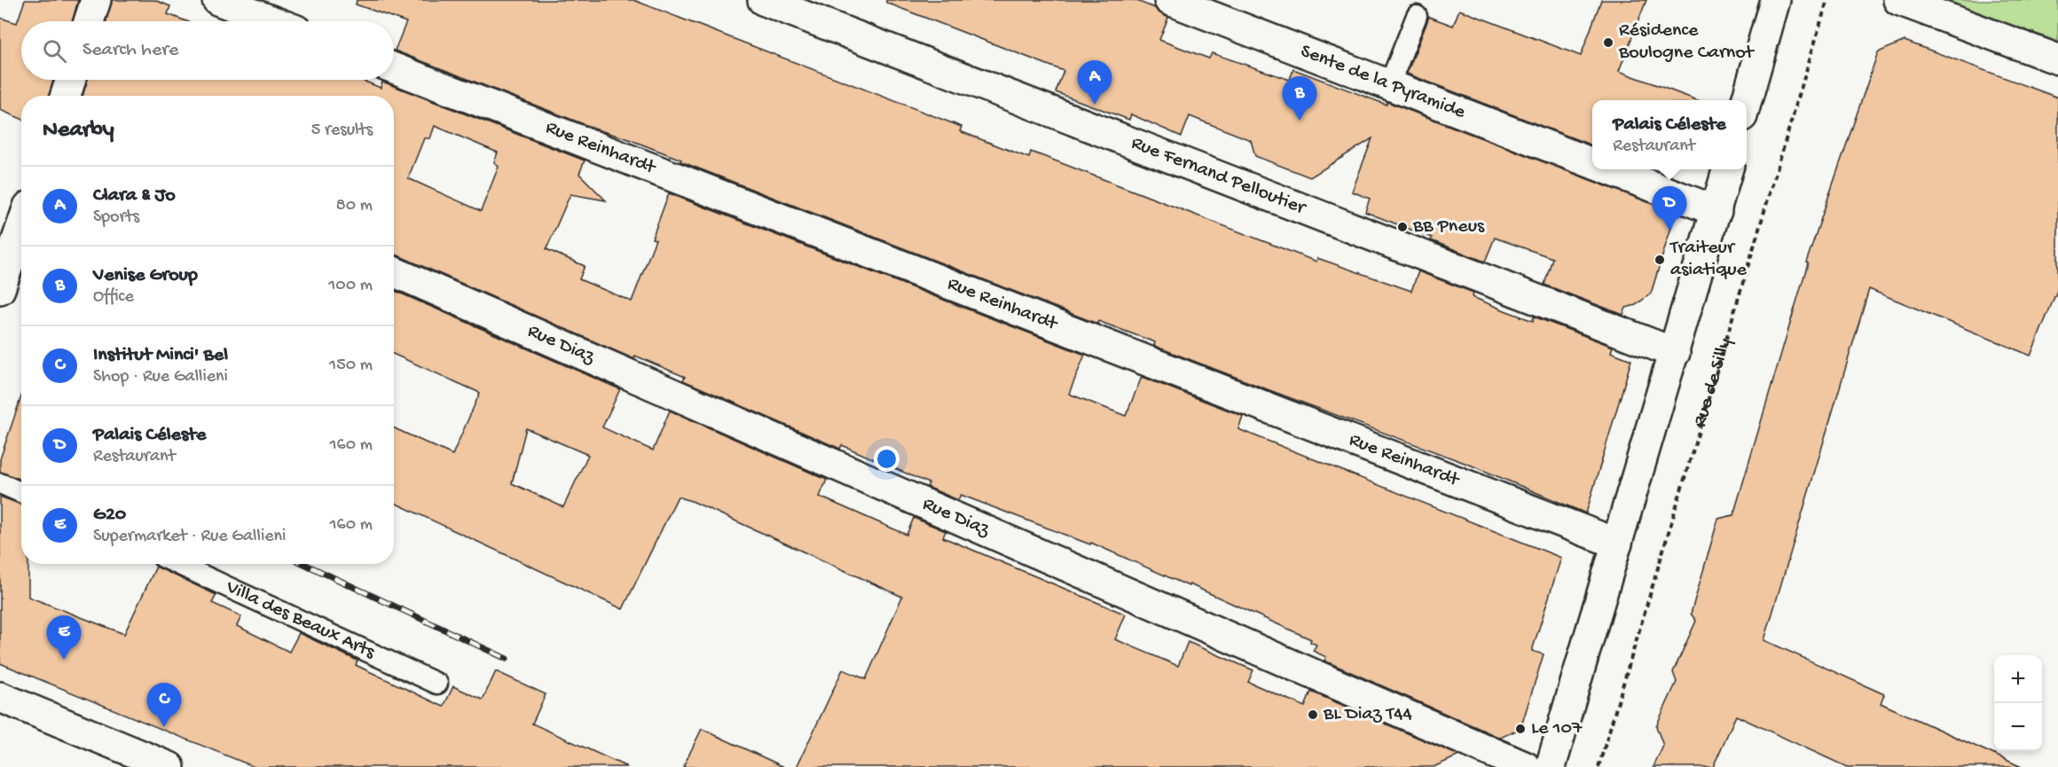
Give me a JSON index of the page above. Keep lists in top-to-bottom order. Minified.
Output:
{"streets":{"street":["Sente de la Pyramide","Rue Reinhardt","Rue Fernand Pelloutier","Rue Diaz"],"lane":["Villa des Beaux Arts"],"path":["Rue de Silly"]},"places":["Résidence Boulogne Carnot","BB Pneus","Traiteur asiatique","BL Diaz T44","Le 107"],"page":{"search":"Search here","pins":["A","B","D","E","C"],"heading":["Nearby","5 results"],"popup":["Palais Céleste","Restaurant"],"list":[{"mark":"A","name":"Clara & Jo","note":"Sports","value":"80 m"},{"mark":"B","name":"Venise Group","note":"Office","value":"100 m"},{"mark":"C","name":"Institut Minci' Bel","note":"Shop · Rue Gallieni","value":"150 m"},{"mark":"D","name":"Palais Céleste","note":"Restaurant","value":"160 m"},{"mark":"E","name":"G20","note":"Supermarket · Rue Gallieni","value":"160 m"}],"map_buttons":["+","−"]}}
